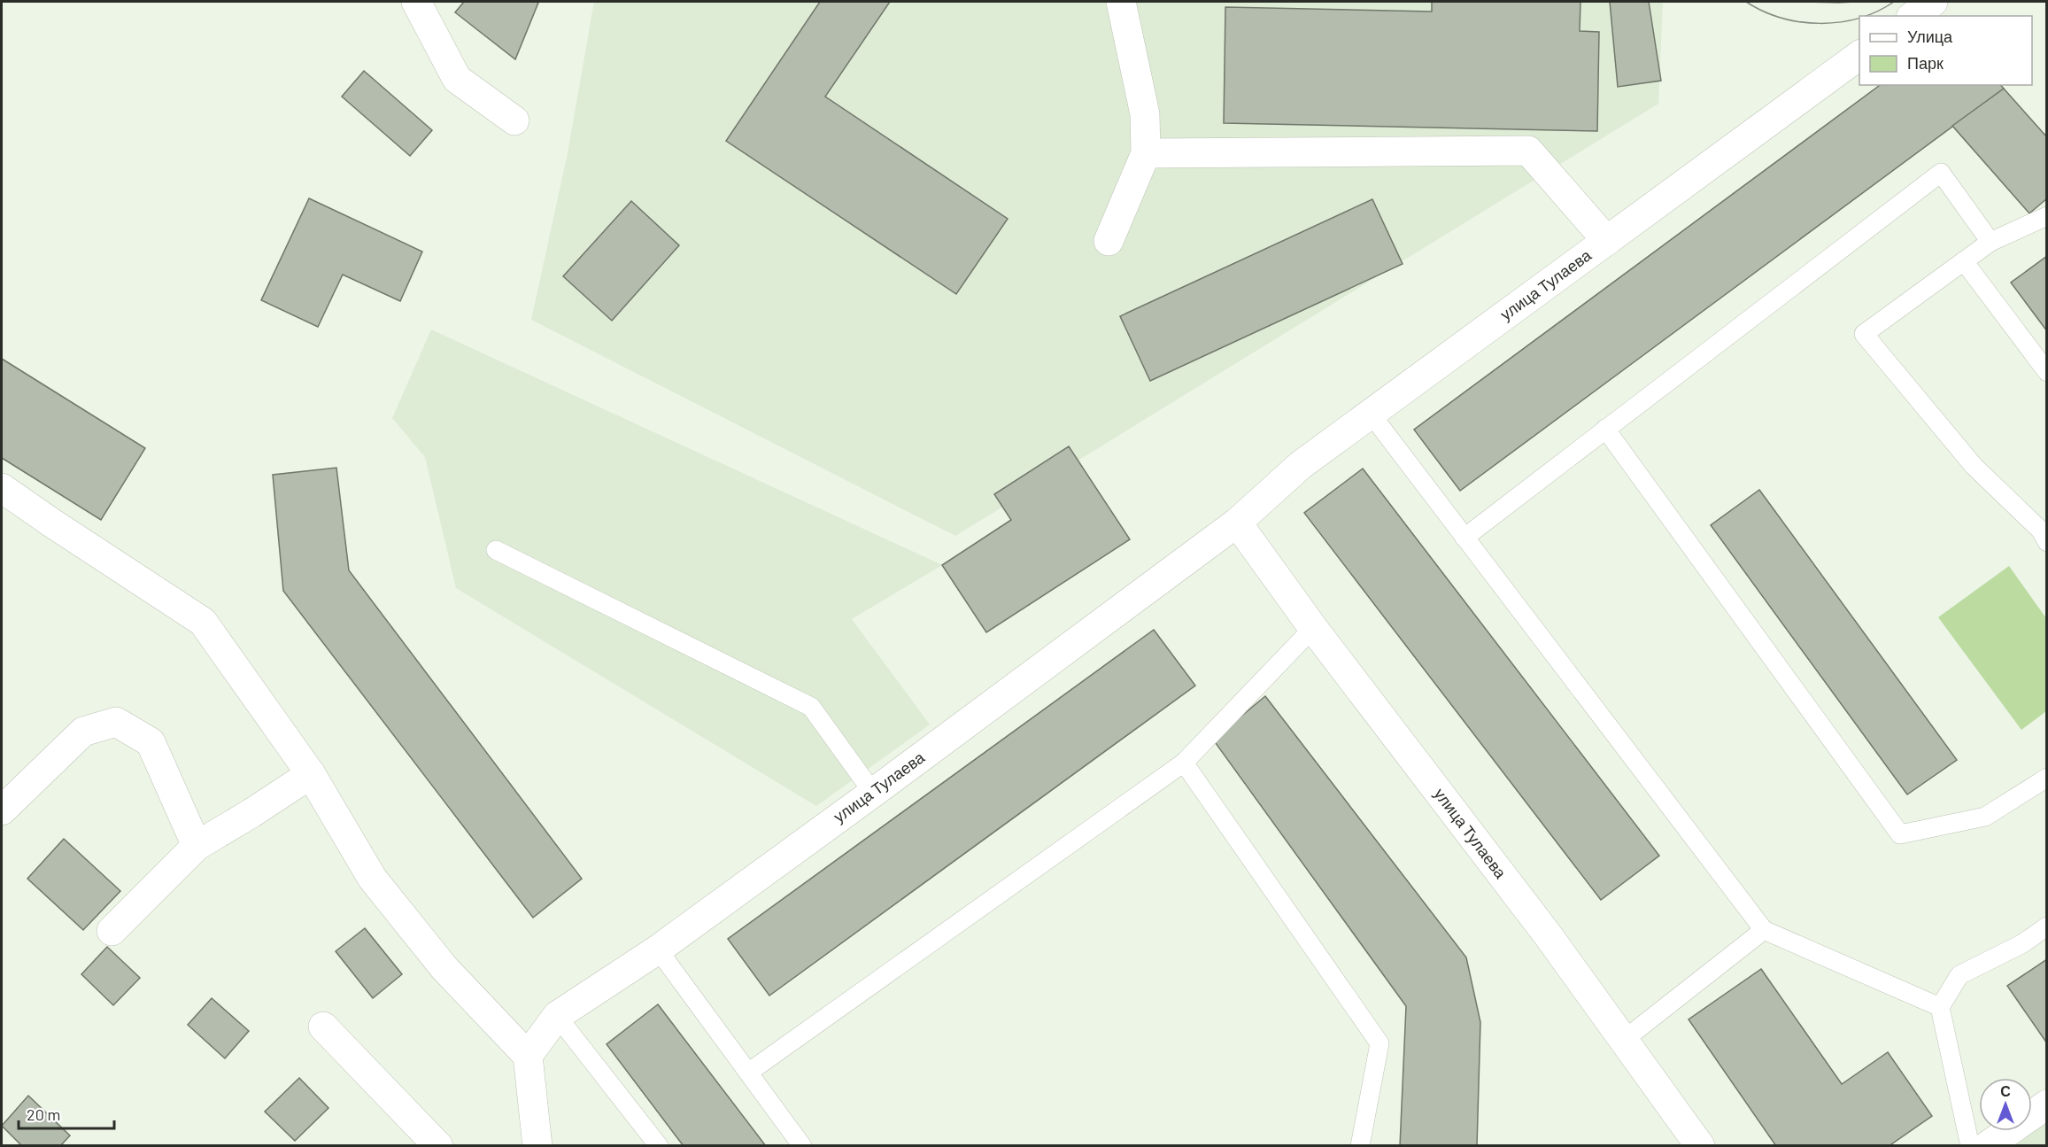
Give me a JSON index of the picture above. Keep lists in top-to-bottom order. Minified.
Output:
{"streets":{"street":["улица Тулаева"]},"legend":["Улица","Парк"],"scale_bar":"20 m","north":"top"}
